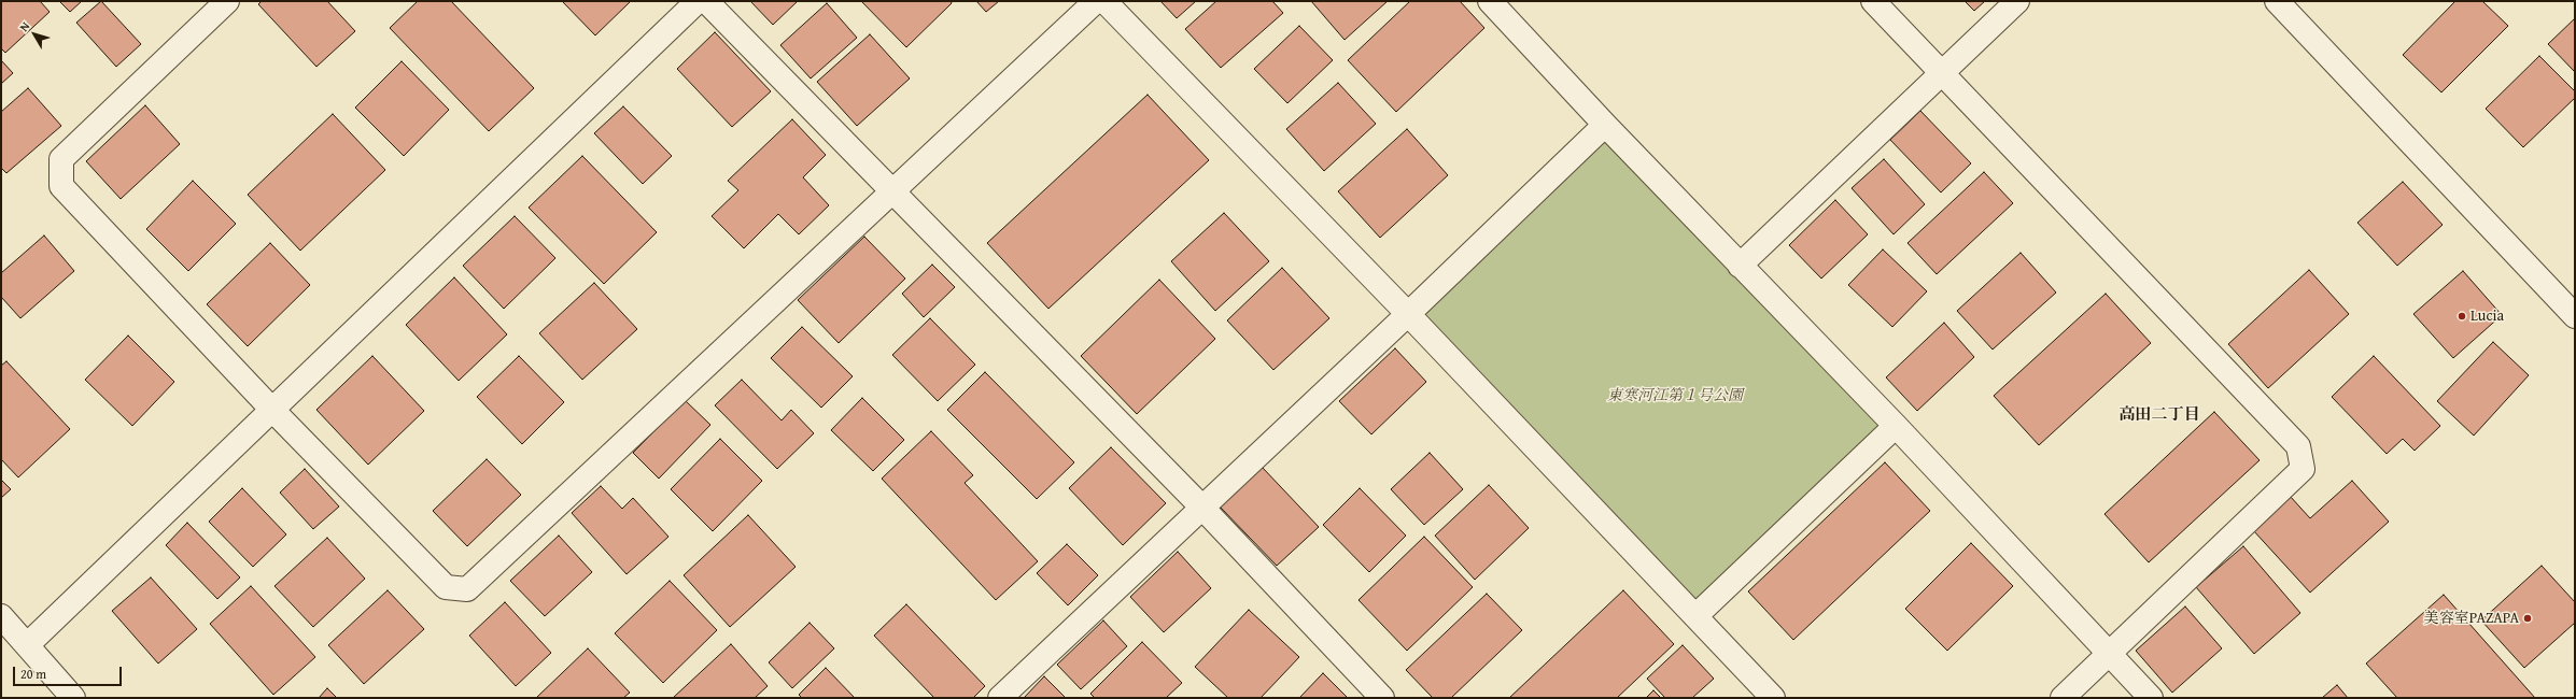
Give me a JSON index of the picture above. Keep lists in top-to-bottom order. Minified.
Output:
{"districts":["高田二丁目"],"parks":["東寒河江第１号公園"],"places":["Lucia","美容室PAZAPA"],"scale_bar":"20 m","north":"top left"}
